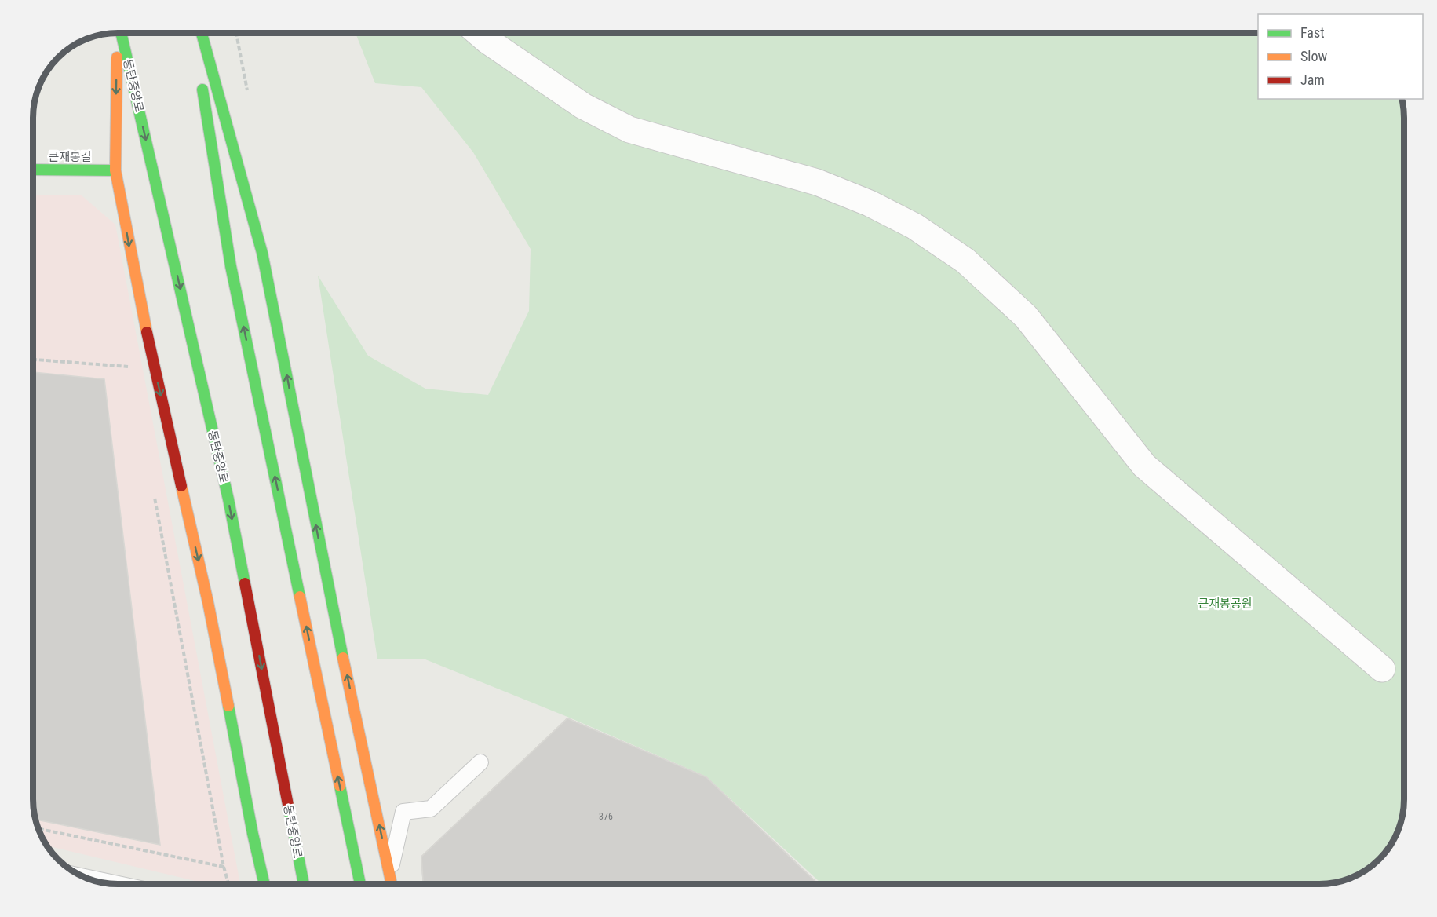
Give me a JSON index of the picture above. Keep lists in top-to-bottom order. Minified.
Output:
{"streets":{"street":["동탄중앙로","큰재봉길"]},"parks":["큰재봉공원"],"house_numbers":["376"],"legend":["Fast","Slow","Jam"]}
